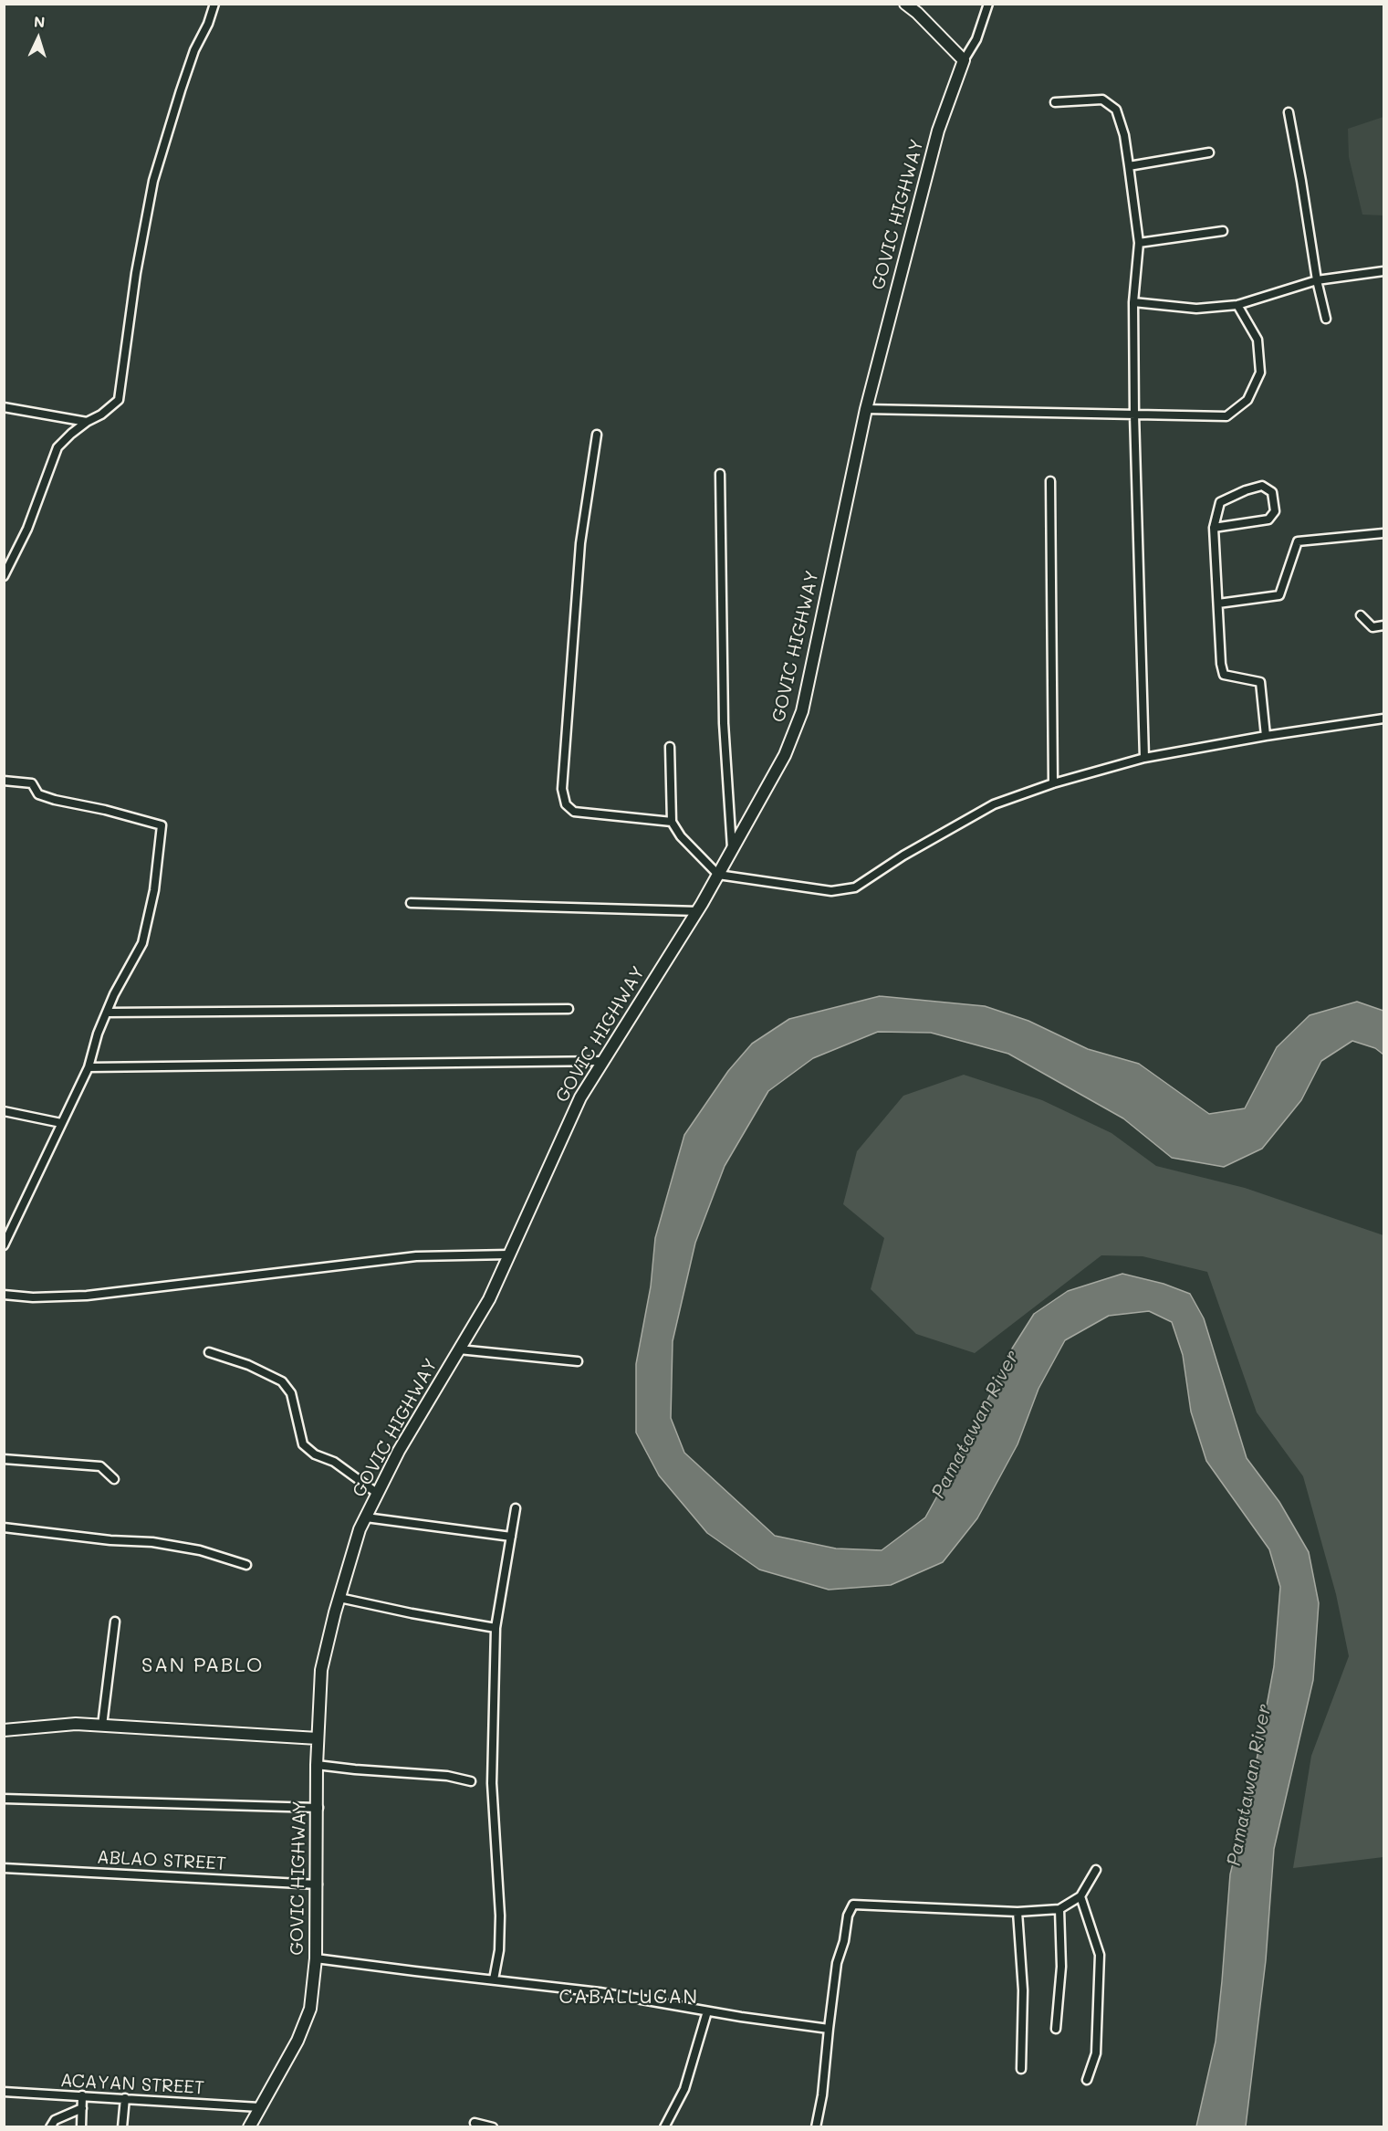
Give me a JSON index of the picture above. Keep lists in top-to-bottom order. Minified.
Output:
{"streets":{"main road":["GOVIC HIGHWAY"],"street":["ABLAO STREET","ACAYAN STREET"]},"crossings":[["GOVIC HIGHWAY","ABLAO STREET"],["GOVIC HIGHWAY","ACAYAN STREET"]],"districts":["SAN PABLO","CABALLUCAN"],"water":["Pamatawan River"],"north":"top"}
